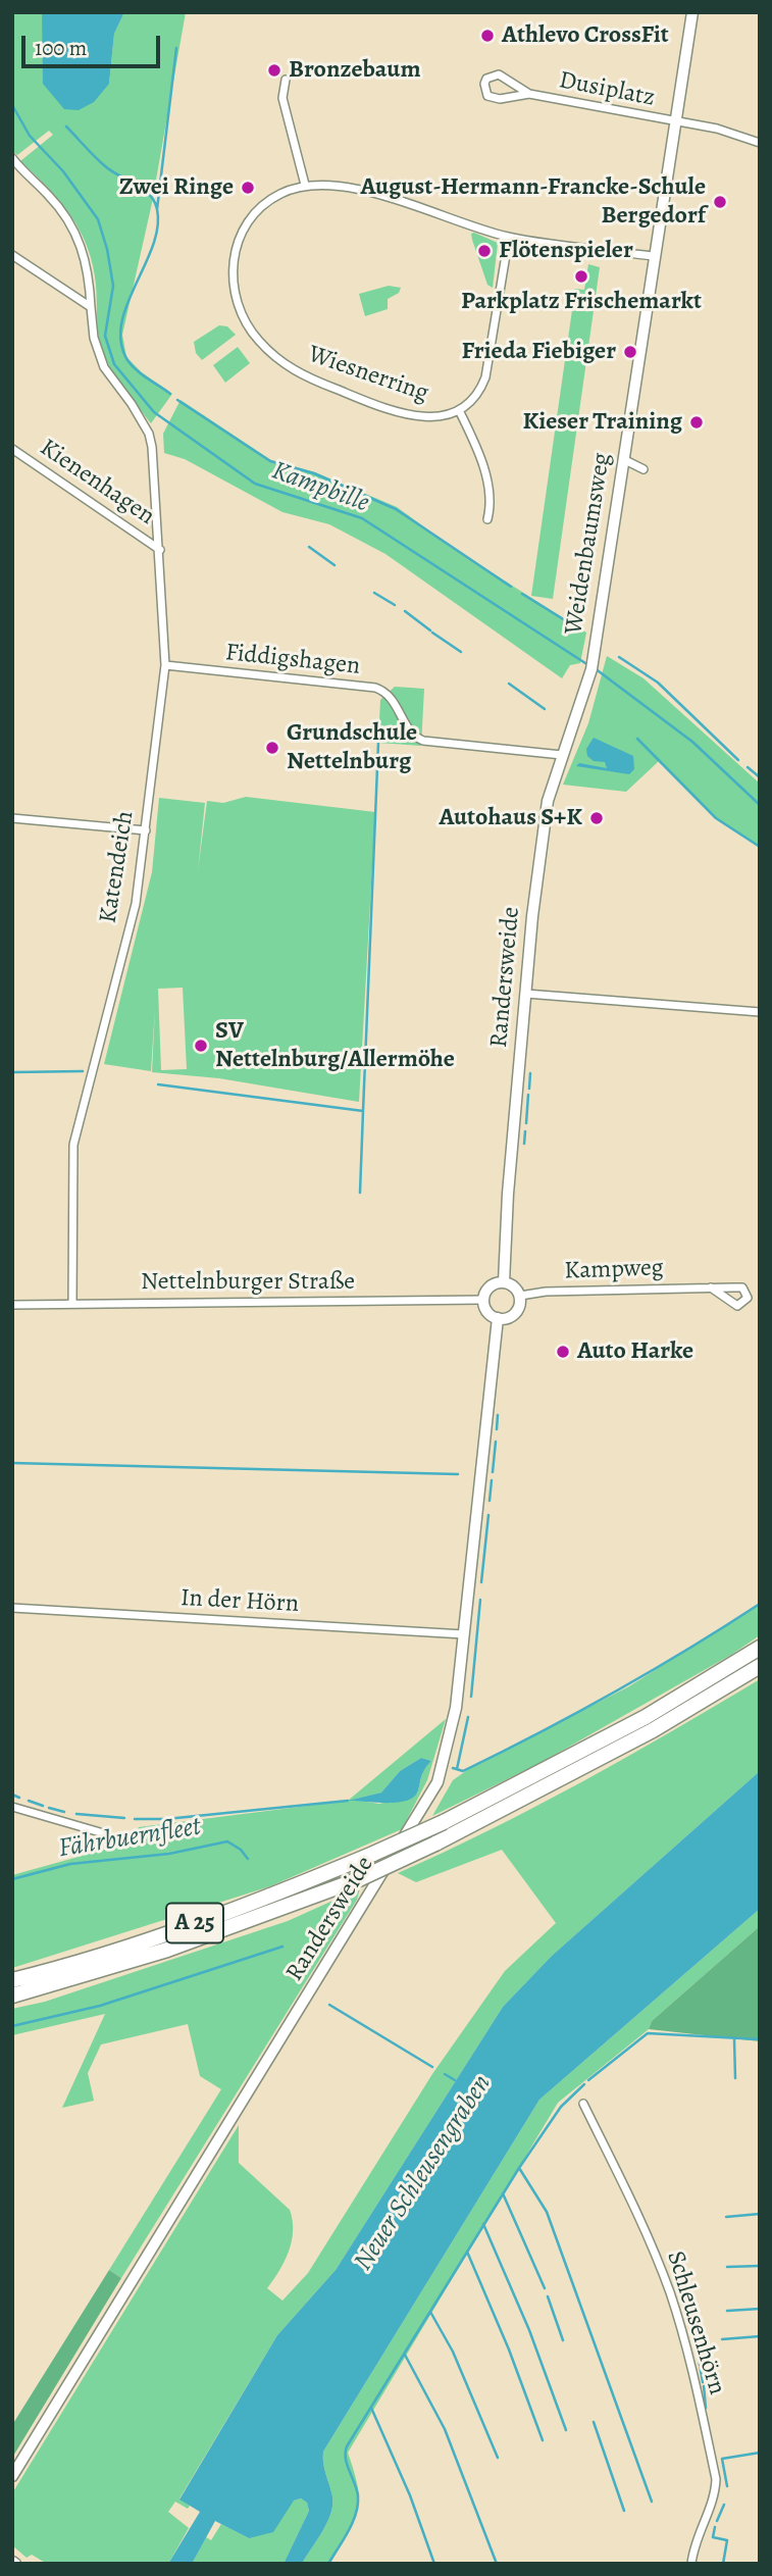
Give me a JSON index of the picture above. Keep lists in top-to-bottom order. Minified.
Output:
{"streets":{"highway":["A 25"],"street":["Dusiplatz","Wiesnerring","Kienenhagen","Weidenbaumsweg","Fiddigshagen","Katendeich","Randersweide","Kampweg","Nettelnburger Straße","In der Hörn","Schleusenhörn"]},"crossings":[["Dusiplatz","Weidenbaumsweg"],["Wiesnerring","Weidenbaumsweg"],["Kienenhagen","Katendeich"],["Weidenbaumsweg","Randersweide"],["Fiddigshagen","Katendeich"],["Fiddigshagen","Randersweide"],["Katendeich","Nettelnburger Straße"],["Randersweide","Kampweg"],["Randersweide","Nettelnburger Straße"],["Randersweide","In der Hörn"],["Kampweg","Nettelnburger Straße"]],"water":["Kampbille","Fährbuernfleet","Neuer Schleusengraben"],"places":["Athlevo CrossFit","Bronzebaum","Zwei Ringe","August-Hermann-Francke-Schule Bergedorf","Flötenspieler","Parkplatz Frischemarkt","Frieda Fiebiger","Kieser Training","Grundschule Nettelnburg","Autohaus S+K","SV Nettelnburg/Allermöhe","Auto Harke"],"scale_bar":"100 m"}
